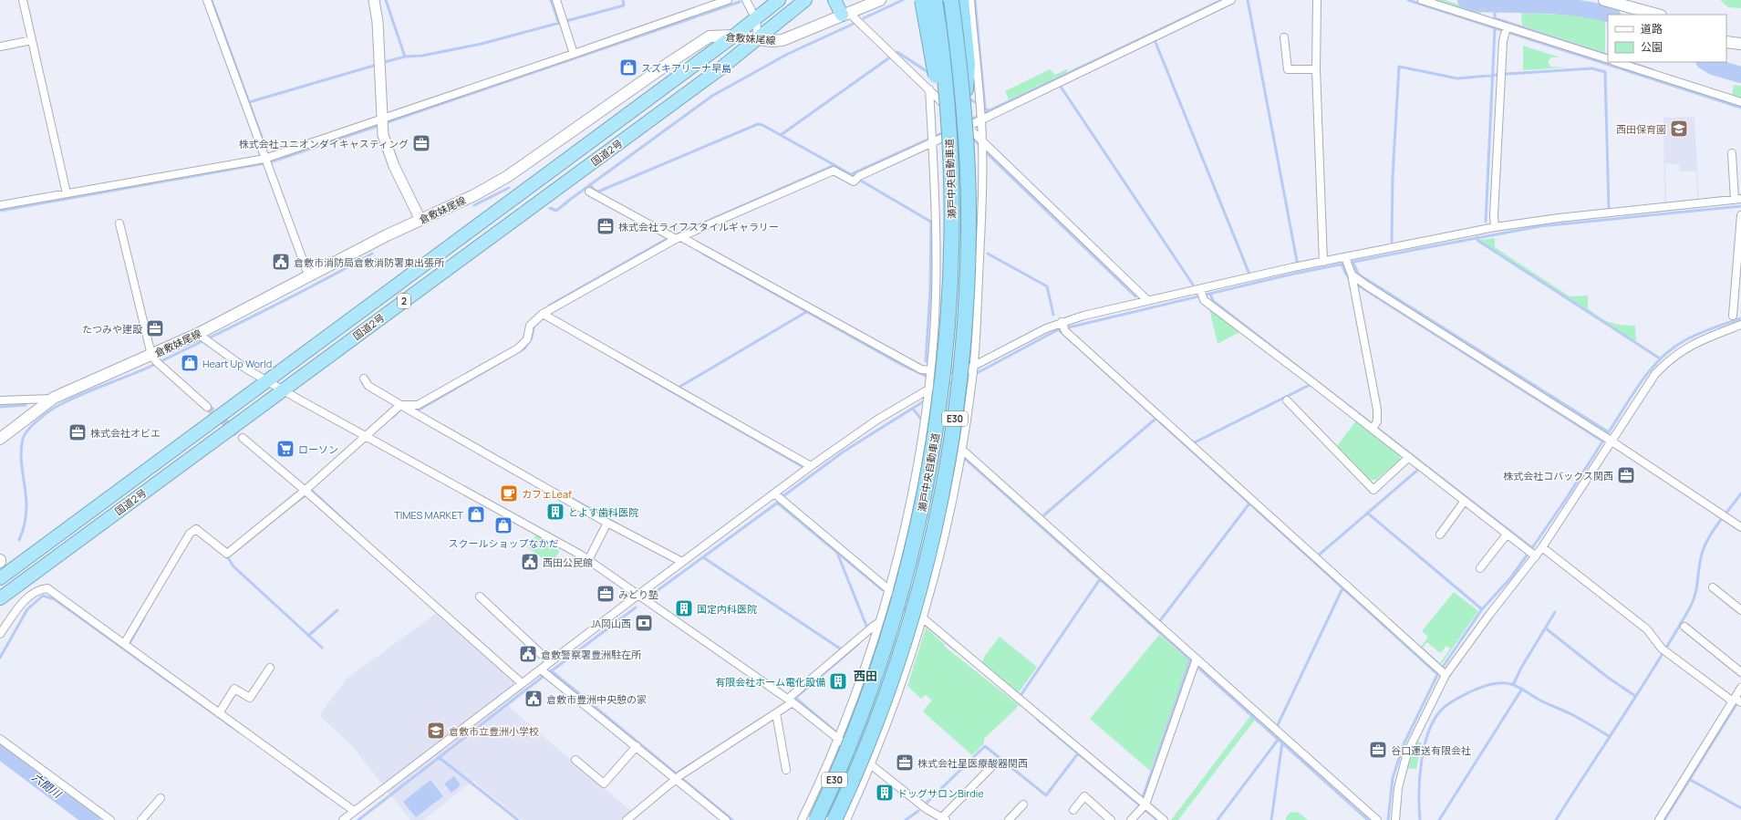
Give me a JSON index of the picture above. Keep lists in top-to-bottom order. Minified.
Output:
{"streets":{"highway":["国道2号","瀬戸中央自動車道","2","E30"],"main road":["倉敷妹尾線"]},"crossings":[["倉敷妹尾線","国道2号"]],"districts":["西田"],"water":["六間川"],"places":{"shop":["スズキアリーナ早島","Heart Up World","TIMES MARKET","スクールショップなかだ"],"school or university":["西田保育園","倉敷市立豊洲小学校"],"office":["株式会社ユニオンダイキャスティング","株式会社ライフスタイルギャラリー","たつみや建設","株式会社オビエ","株式会社コバックス関西","みどり塾","谷口運送有限会社","株式会社星医療酸器関西"],"public building":["倉敷市消防局倉敷消防署東出張所","西田公民館","倉敷警察署豊洲駐在所","倉敷市豊洲中央憩の家"],"supermarket":["ローソン"],"cafe":["カフェLeaf"],"building":["とよす歯科医院","国定内科医院","有限会社ホーム電化設備","ドッグサロンBirdie"],"bank":["JA岡山西"]},"legend":["道路","公園"]}
